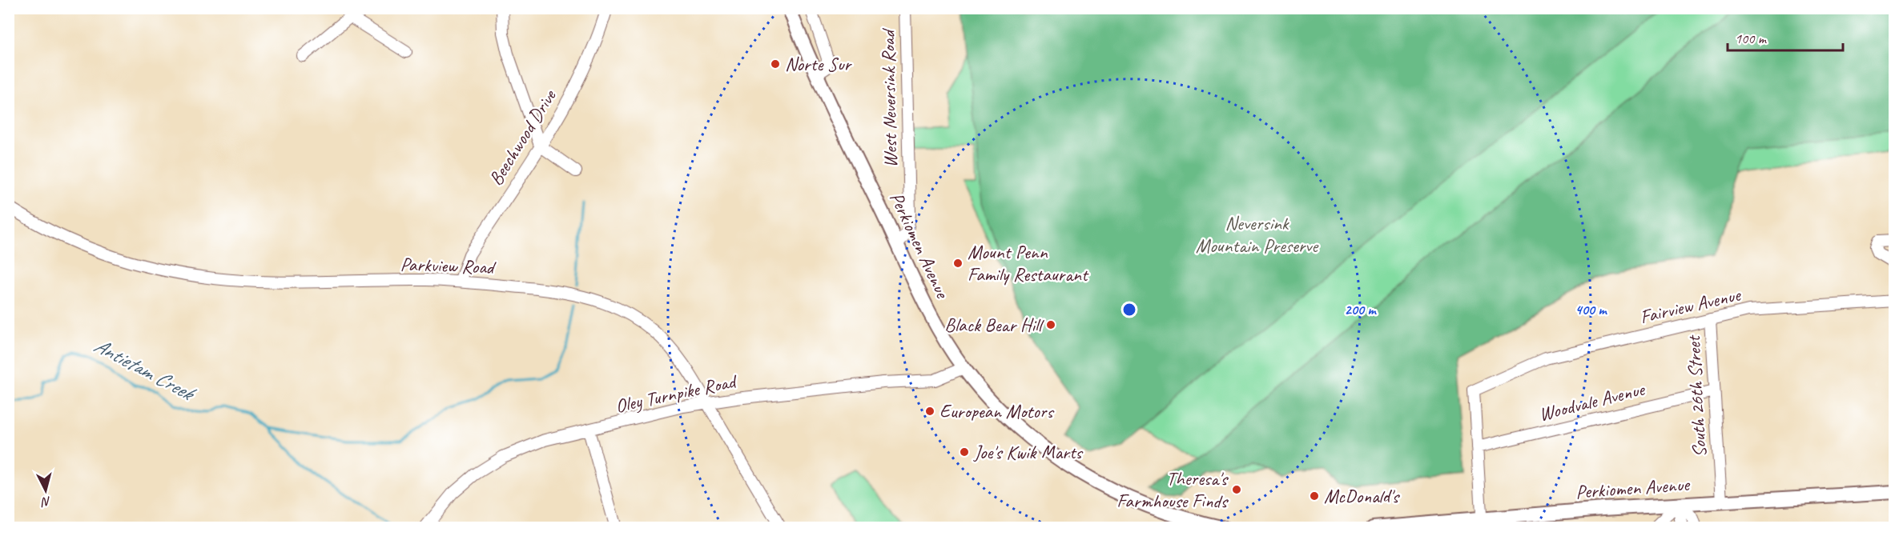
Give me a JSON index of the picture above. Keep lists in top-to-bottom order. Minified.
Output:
{"streets":{"main road":["Perkiomen Avenue"],"street":["West Neversink Road","Beechwood Drive","Parkview Road","Fairview Avenue","Oley Turnpike Road","South 26th Street","Woodvale Avenue"]},"crossings":[["West Neversink Road","Perkiomen Avenue"],["Beechwood Drive","Parkview Road"],["Perkiomen Avenue","Oley Turnpike Road"],["Perkiomen Avenue","South 26th Street"],["Parkview Road","Oley Turnpike Road"],["Fairview Avenue","South 26th Street"],["Fairview Avenue","Woodvale Avenue"],["South 26th Street","Woodvale Avenue"]],"water":["Antietam Creek"],"parks":["Neversink Mountain Preserve"],"places":["Norte Sur","Mount Penn Family Restaurant","Black Bear Hill","European Motors","Joe's Kwik Marts","Theresa's Farmhouse Finds","McDonald's"],"scale_bar":"100 m","north":"bottom","rings":["200 m","400 m"]}
